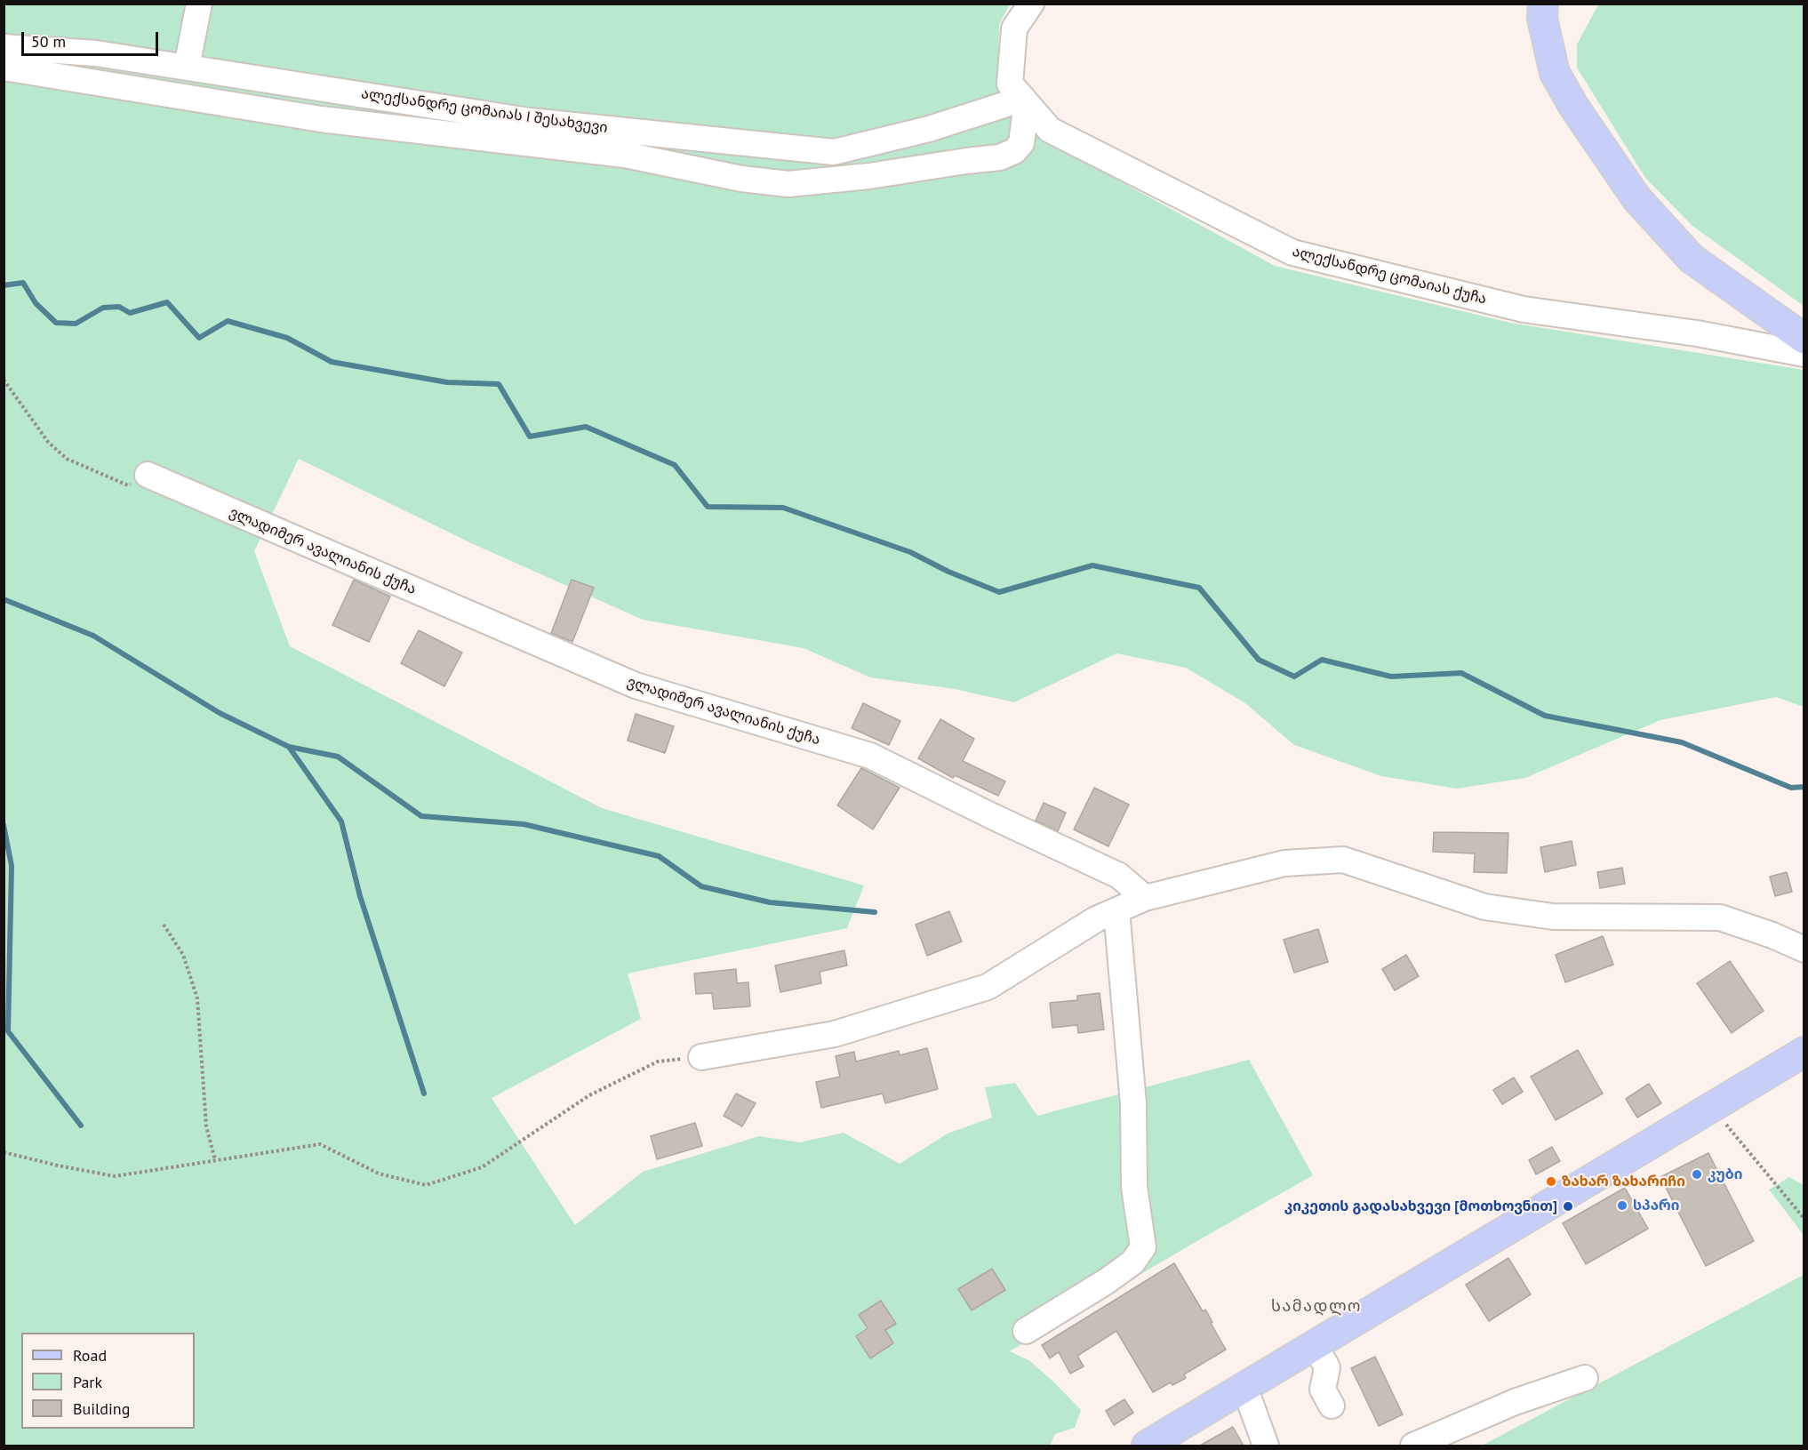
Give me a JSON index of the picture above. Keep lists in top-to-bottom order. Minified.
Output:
{"streets":{"street":["ალექსანდრე ცომაიას I შესახვევი","ალექსანდრე ცომაიას ქუჩა","ვლადიმერ ავალიანის ქუჩა"]},"crossings":[["ალექსანდრე ცომაიას I შესახვევი","ალექსანდრე ცომაიას ქუჩა"]],"districts":["სამადლო"],"places":["კუბი","ზახარ ზახარიჩი","სპარი","კიკეთის გადასახვევი [მოთხოვნით]"],"legend":["Road","Park","Building"],"scale_bar":"50 m"}
